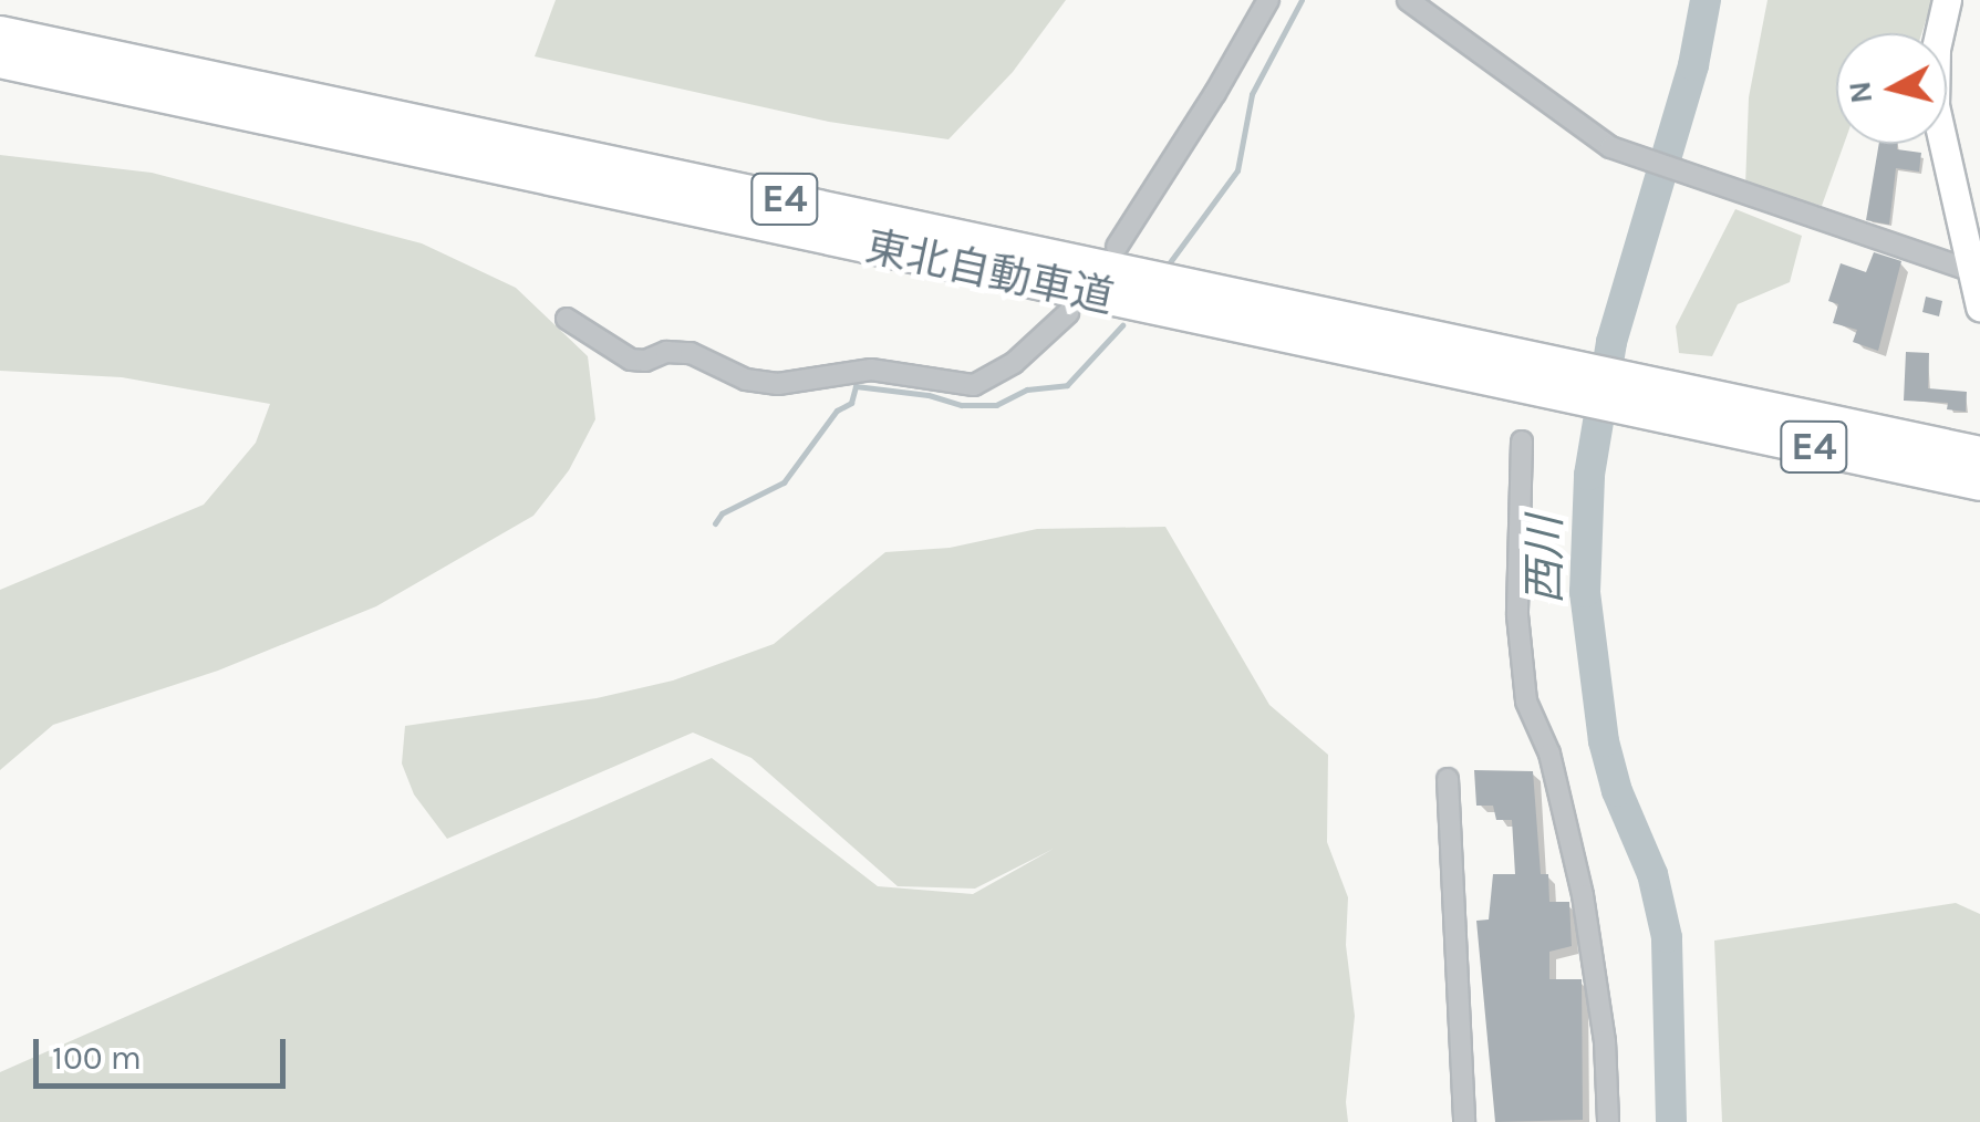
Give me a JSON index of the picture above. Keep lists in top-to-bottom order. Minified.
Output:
{"streets":{"highway":["E4","東北自動車道"]},"water":["西川"],"scale_bar":"100 m","north":"left"}
